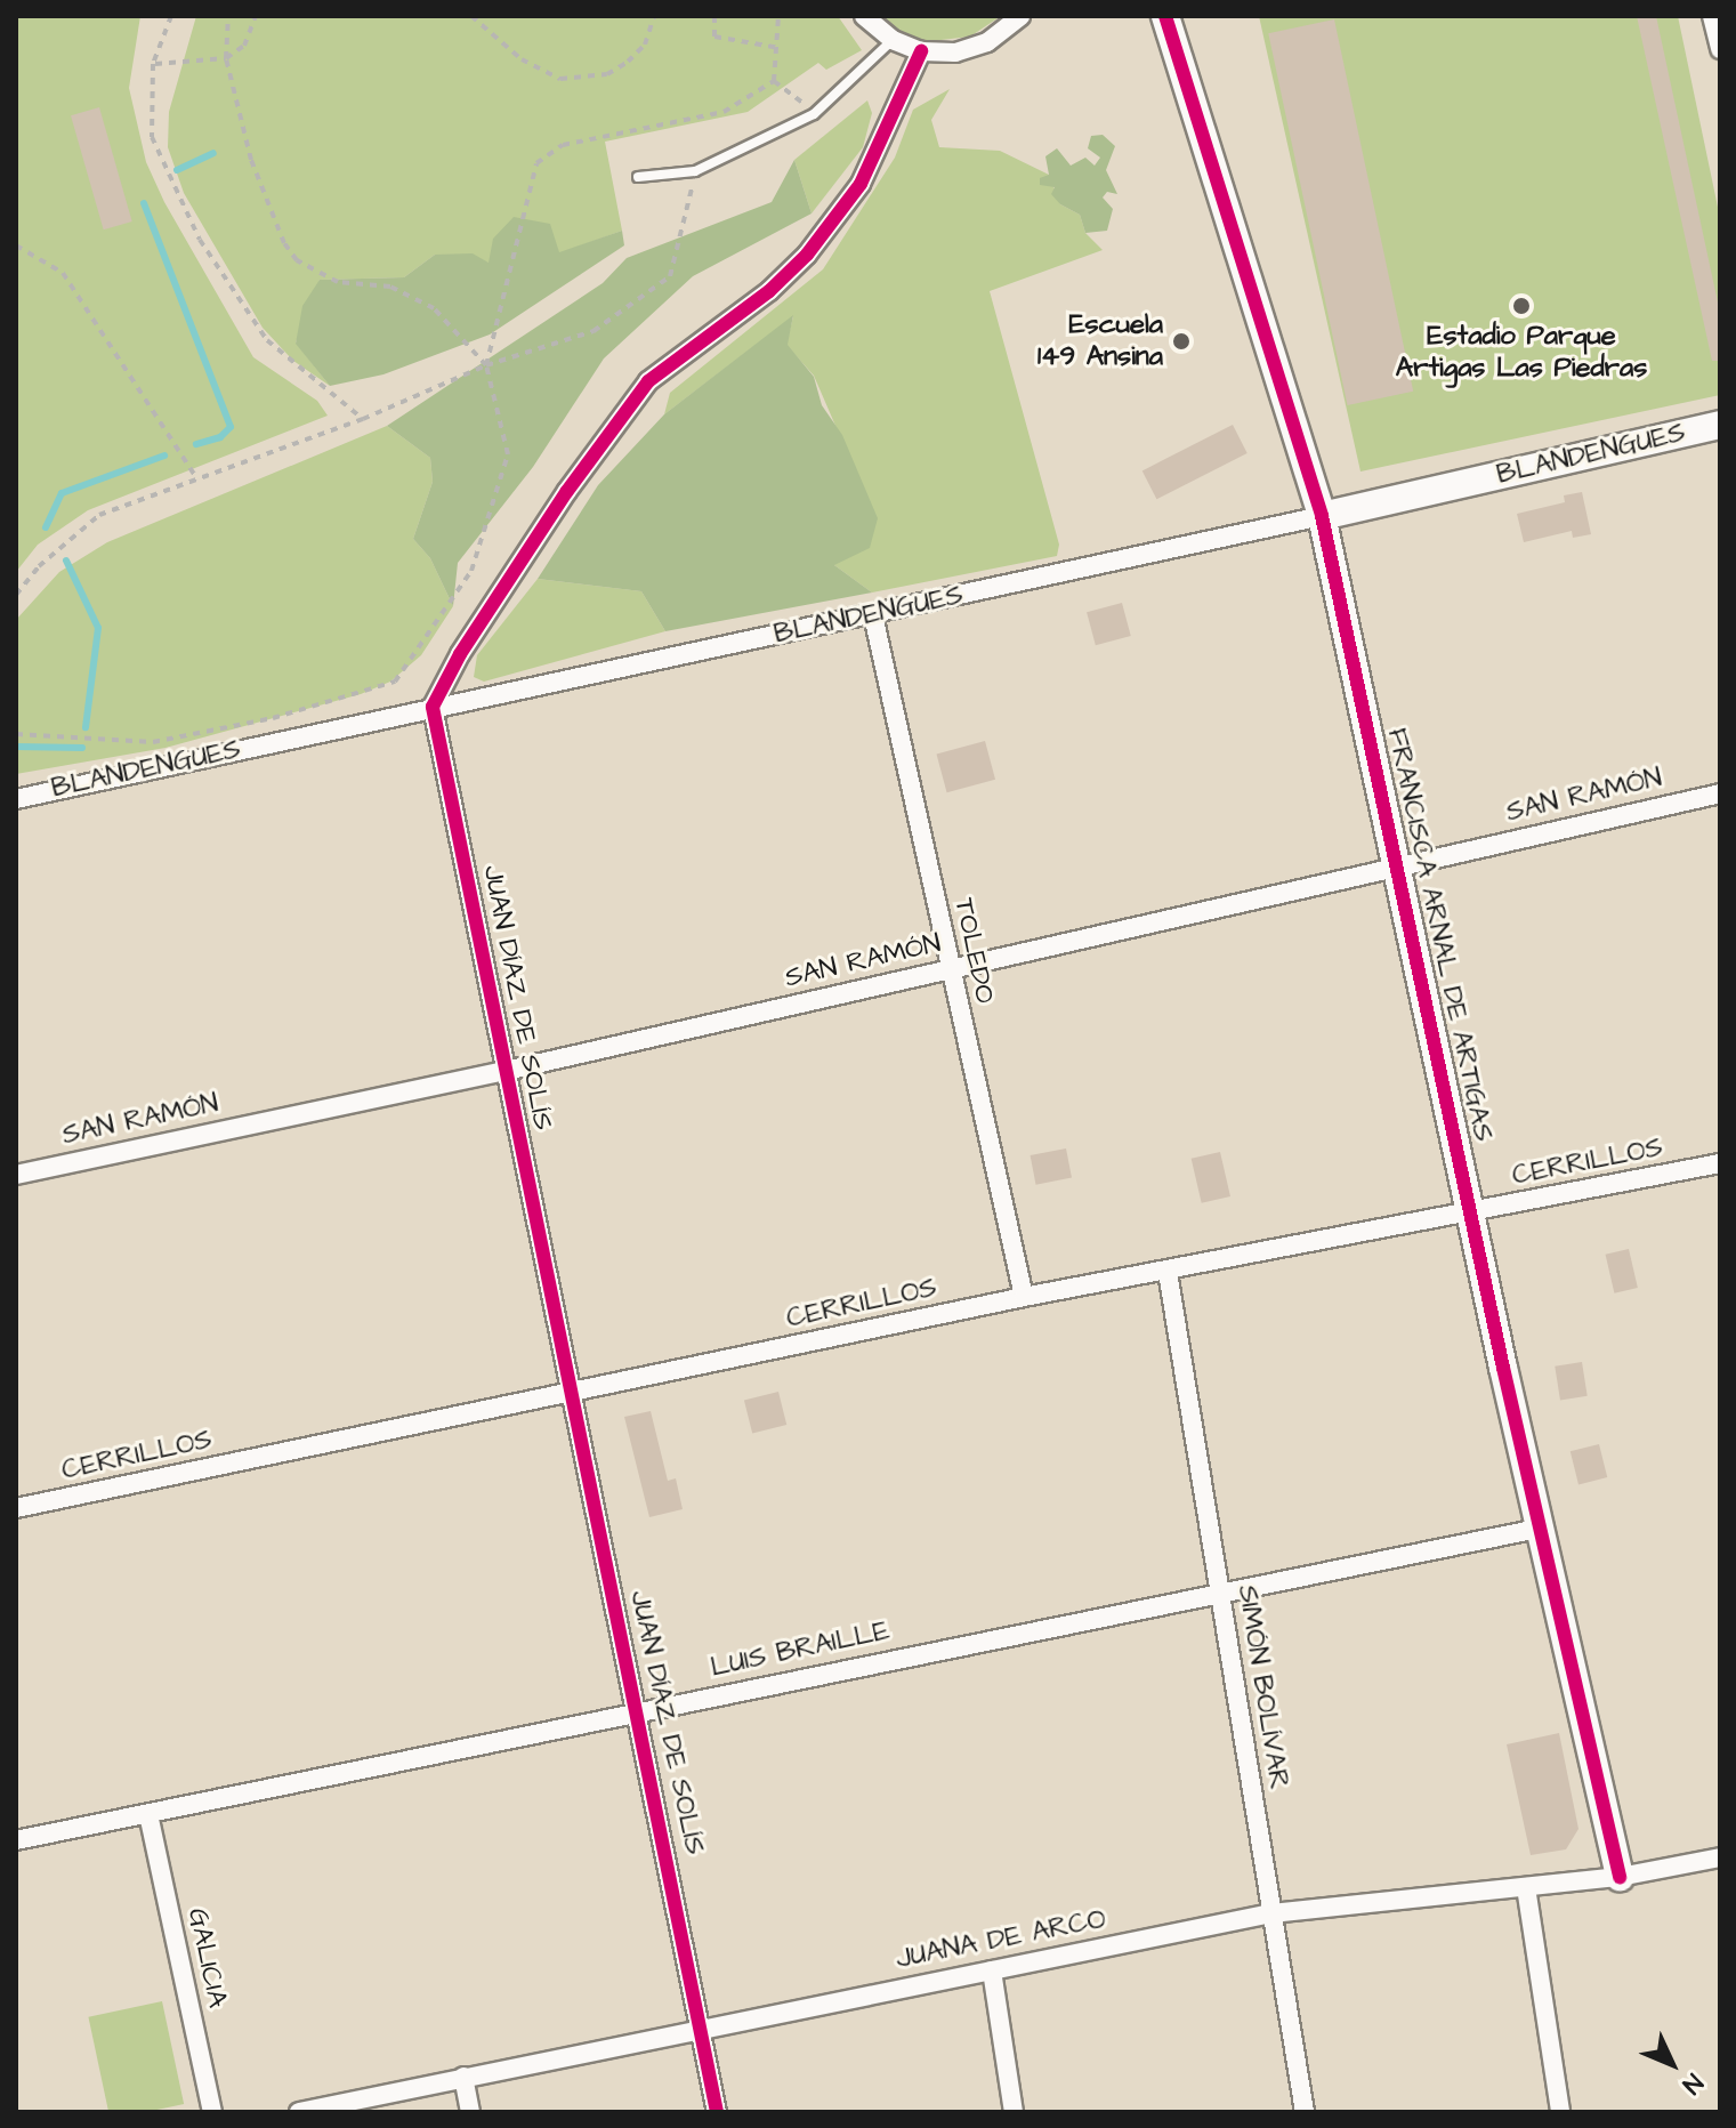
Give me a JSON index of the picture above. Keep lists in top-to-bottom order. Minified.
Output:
{"streets":{"street":["BLANDENGUES","SAN RAMÓN","FRANCISCA ARNAL DE ARTIGAS","TOLEDO","JUAN DÍAZ DE SOLÍS","CERRILLOS","LUIS BRAILLE","SIMÓN BOLÍVAR","JUANA DE ARCO","GALICIA"]},"crossings":[["BLANDENGUES","FRANCISCA ARNAL DE ARTIGAS"],["BLANDENGUES","TOLEDO"],["BLANDENGUES","JUAN DÍAZ DE SOLÍS"],["SAN RAMÓN","FRANCISCA ARNAL DE ARTIGAS"],["SAN RAMÓN","TOLEDO"],["SAN RAMÓN","JUAN DÍAZ DE SOLÍS"],["FRANCISCA ARNAL DE ARTIGAS","CERRILLOS"],["FRANCISCA ARNAL DE ARTIGAS","LUIS BRAILLE"],["FRANCISCA ARNAL DE ARTIGAS","JUANA DE ARCO"],["TOLEDO","CERRILLOS"],["JUAN DÍAZ DE SOLÍS","CERRILLOS"],["JUAN DÍAZ DE SOLÍS","LUIS BRAILLE"],["JUAN DÍAZ DE SOLÍS","JUANA DE ARCO"],["CERRILLOS","SIMÓN BOLÍVAR"],["LUIS BRAILLE","SIMÓN BOLÍVAR"],["LUIS BRAILLE","GALICIA"],["SIMÓN BOLÍVAR","JUANA DE ARCO"]],"places":["Estadio Parque Artigas Las Piedras","Escuela 149 Ansina"],"north":"bottom right"}
